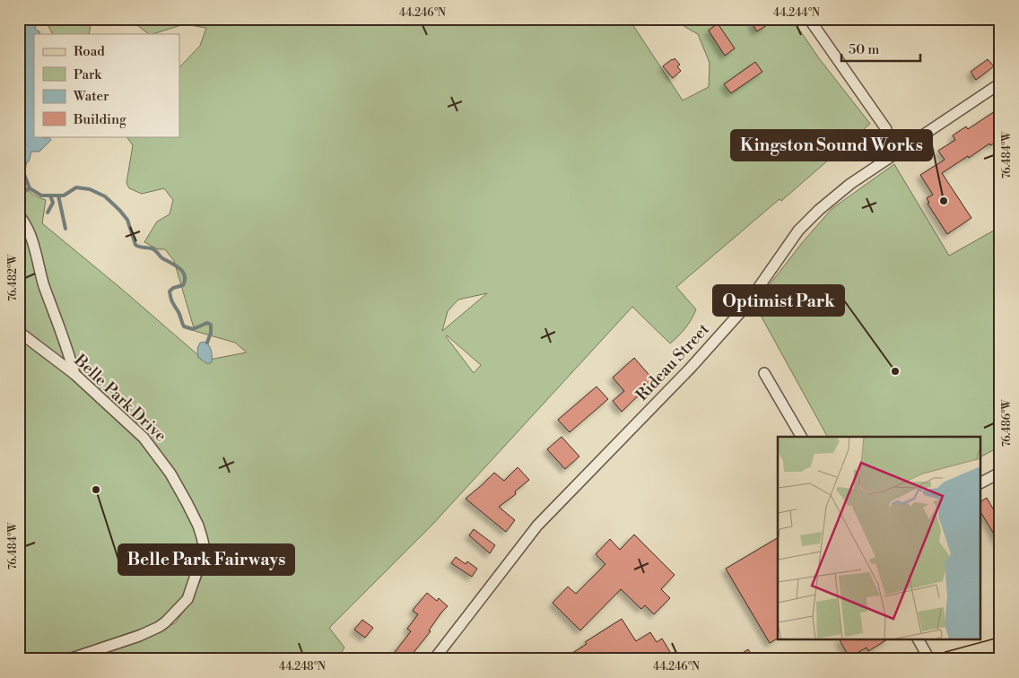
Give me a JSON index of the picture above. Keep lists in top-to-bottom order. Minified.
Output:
{"streets":{"street":["Rideau Street","Belle Park Drive"]},"places":["Kingston Sound Works","Optimist Park","Belle Park Fairways"],"legend":["Road","Park","Water","Building"],"scale_bar":"50 m","coordinates":["44.246°N","44.244°N","76.484°W","76.482°W","76.486°W","44.248°N"]}
